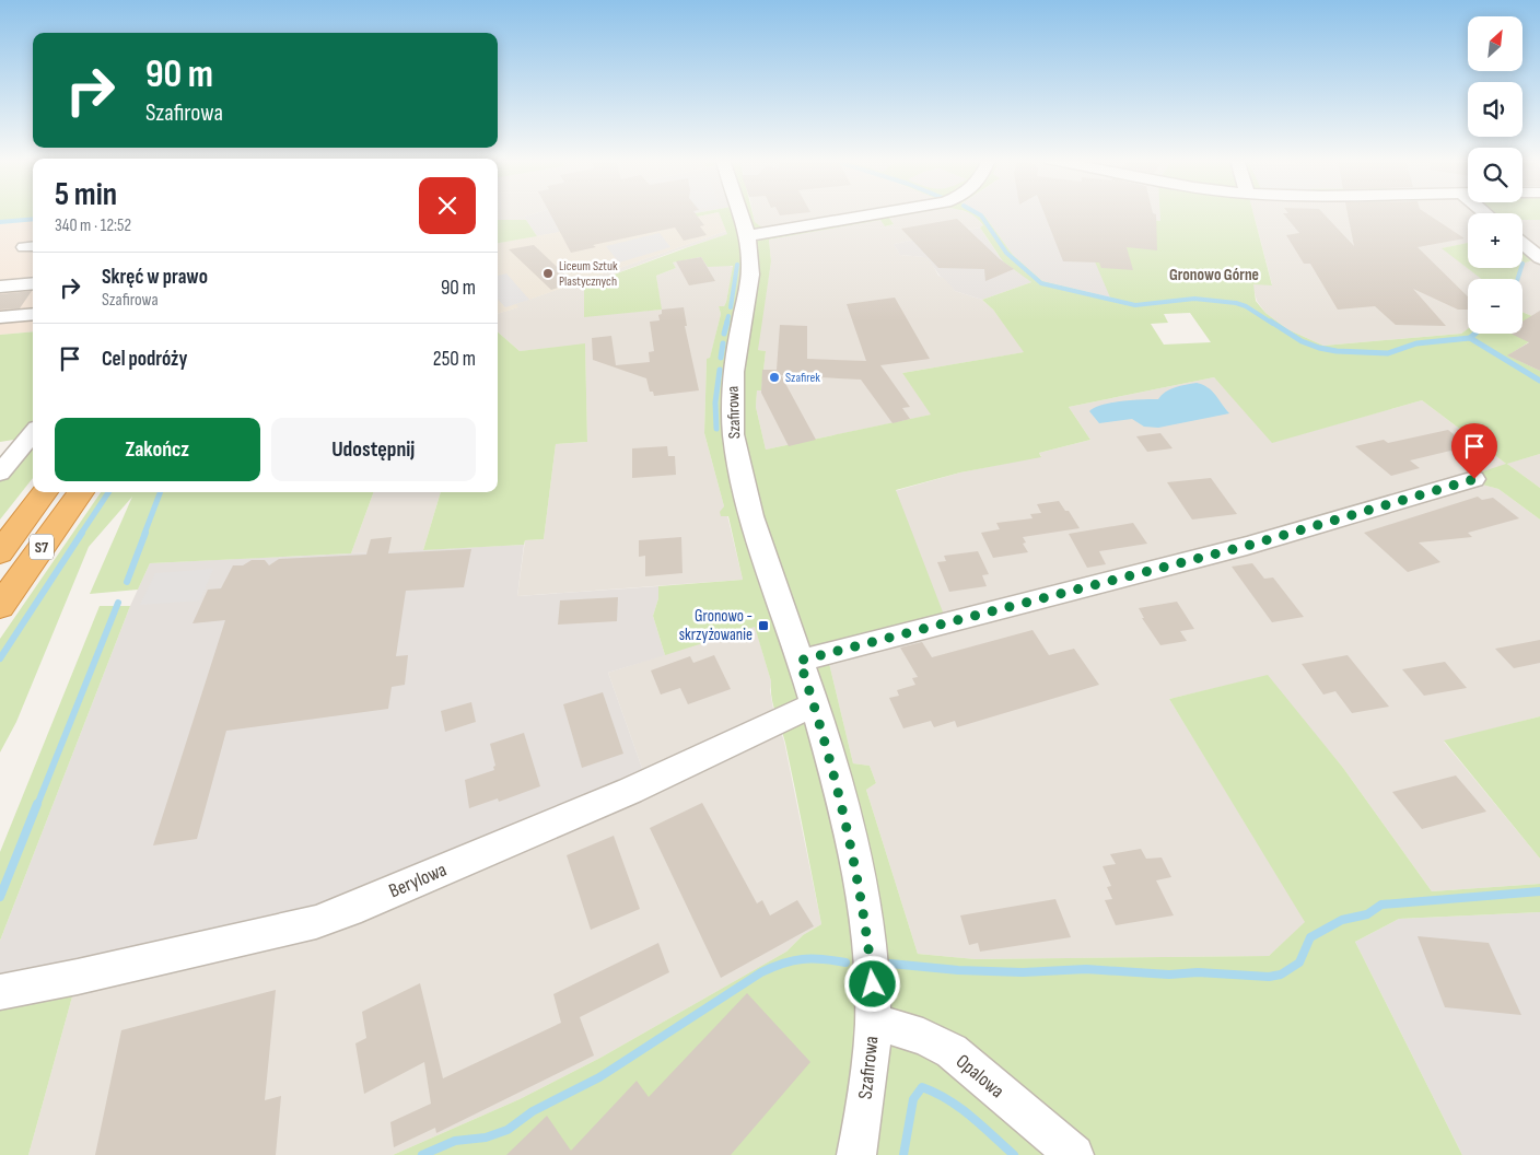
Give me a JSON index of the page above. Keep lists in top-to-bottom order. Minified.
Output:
{"streets":{"highway":["S7"],"street":["Szafirowa","Berylowa","Opalowa"]},"crossings":[["Szafirowa","Berylowa"],["Szafirowa","Opalowa"]],"districts":["Gronowo Górne"],"places":{"other":["Liceum Sztuk Plastycznych","Szafirek"],"transit":["Gronowo - skrzyżowanie"]},"north":"top right","page":{"map_buttons":["+","−"],"turn":["90 m","Szafirowa"],"heading":["5 min","340 m · 12:52"],"list":[{"name":"Skręć w prawo","note":"Szafirowa","value":"90 m"},{"name":"Cel podróży","value":"250 m"}],"buttons":["Zakończ","Udostępnij"]}}
